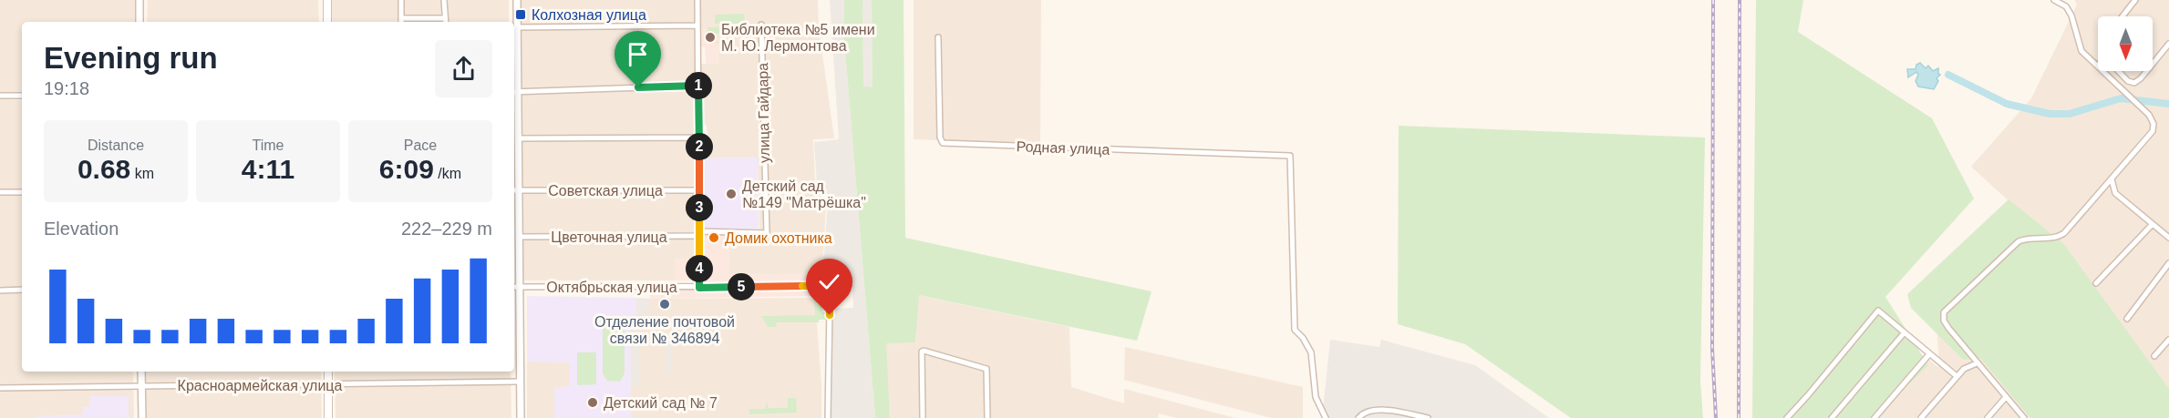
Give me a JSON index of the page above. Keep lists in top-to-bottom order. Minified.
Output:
{"streets":{"street":["улица Гайдара","Родная улица","Советская улица","Цветочная улица","Октябрьская улица","Красноармейская улица"]},"crossings":[["улица Гайдара","Цветочная улица"]],"places":{"transit":["Колхозная улица"],"other":["Библиотека №5 имени М. Ю. Лермонтова","Детский сад №149 \"Матрёшка\"","Домик охотника","Отделение почтовой связи № 346894","Детский сад № 7"]},"north":"bottom","page":{"heading":["Evening run","19:18"],"pins":["1","2","3","4","5"],"stats":[["Distance","0.68 km"],["Time","4:11"],["Pace","6:09 /km"]],"chart":["Elevation","222–229 m"]}}
